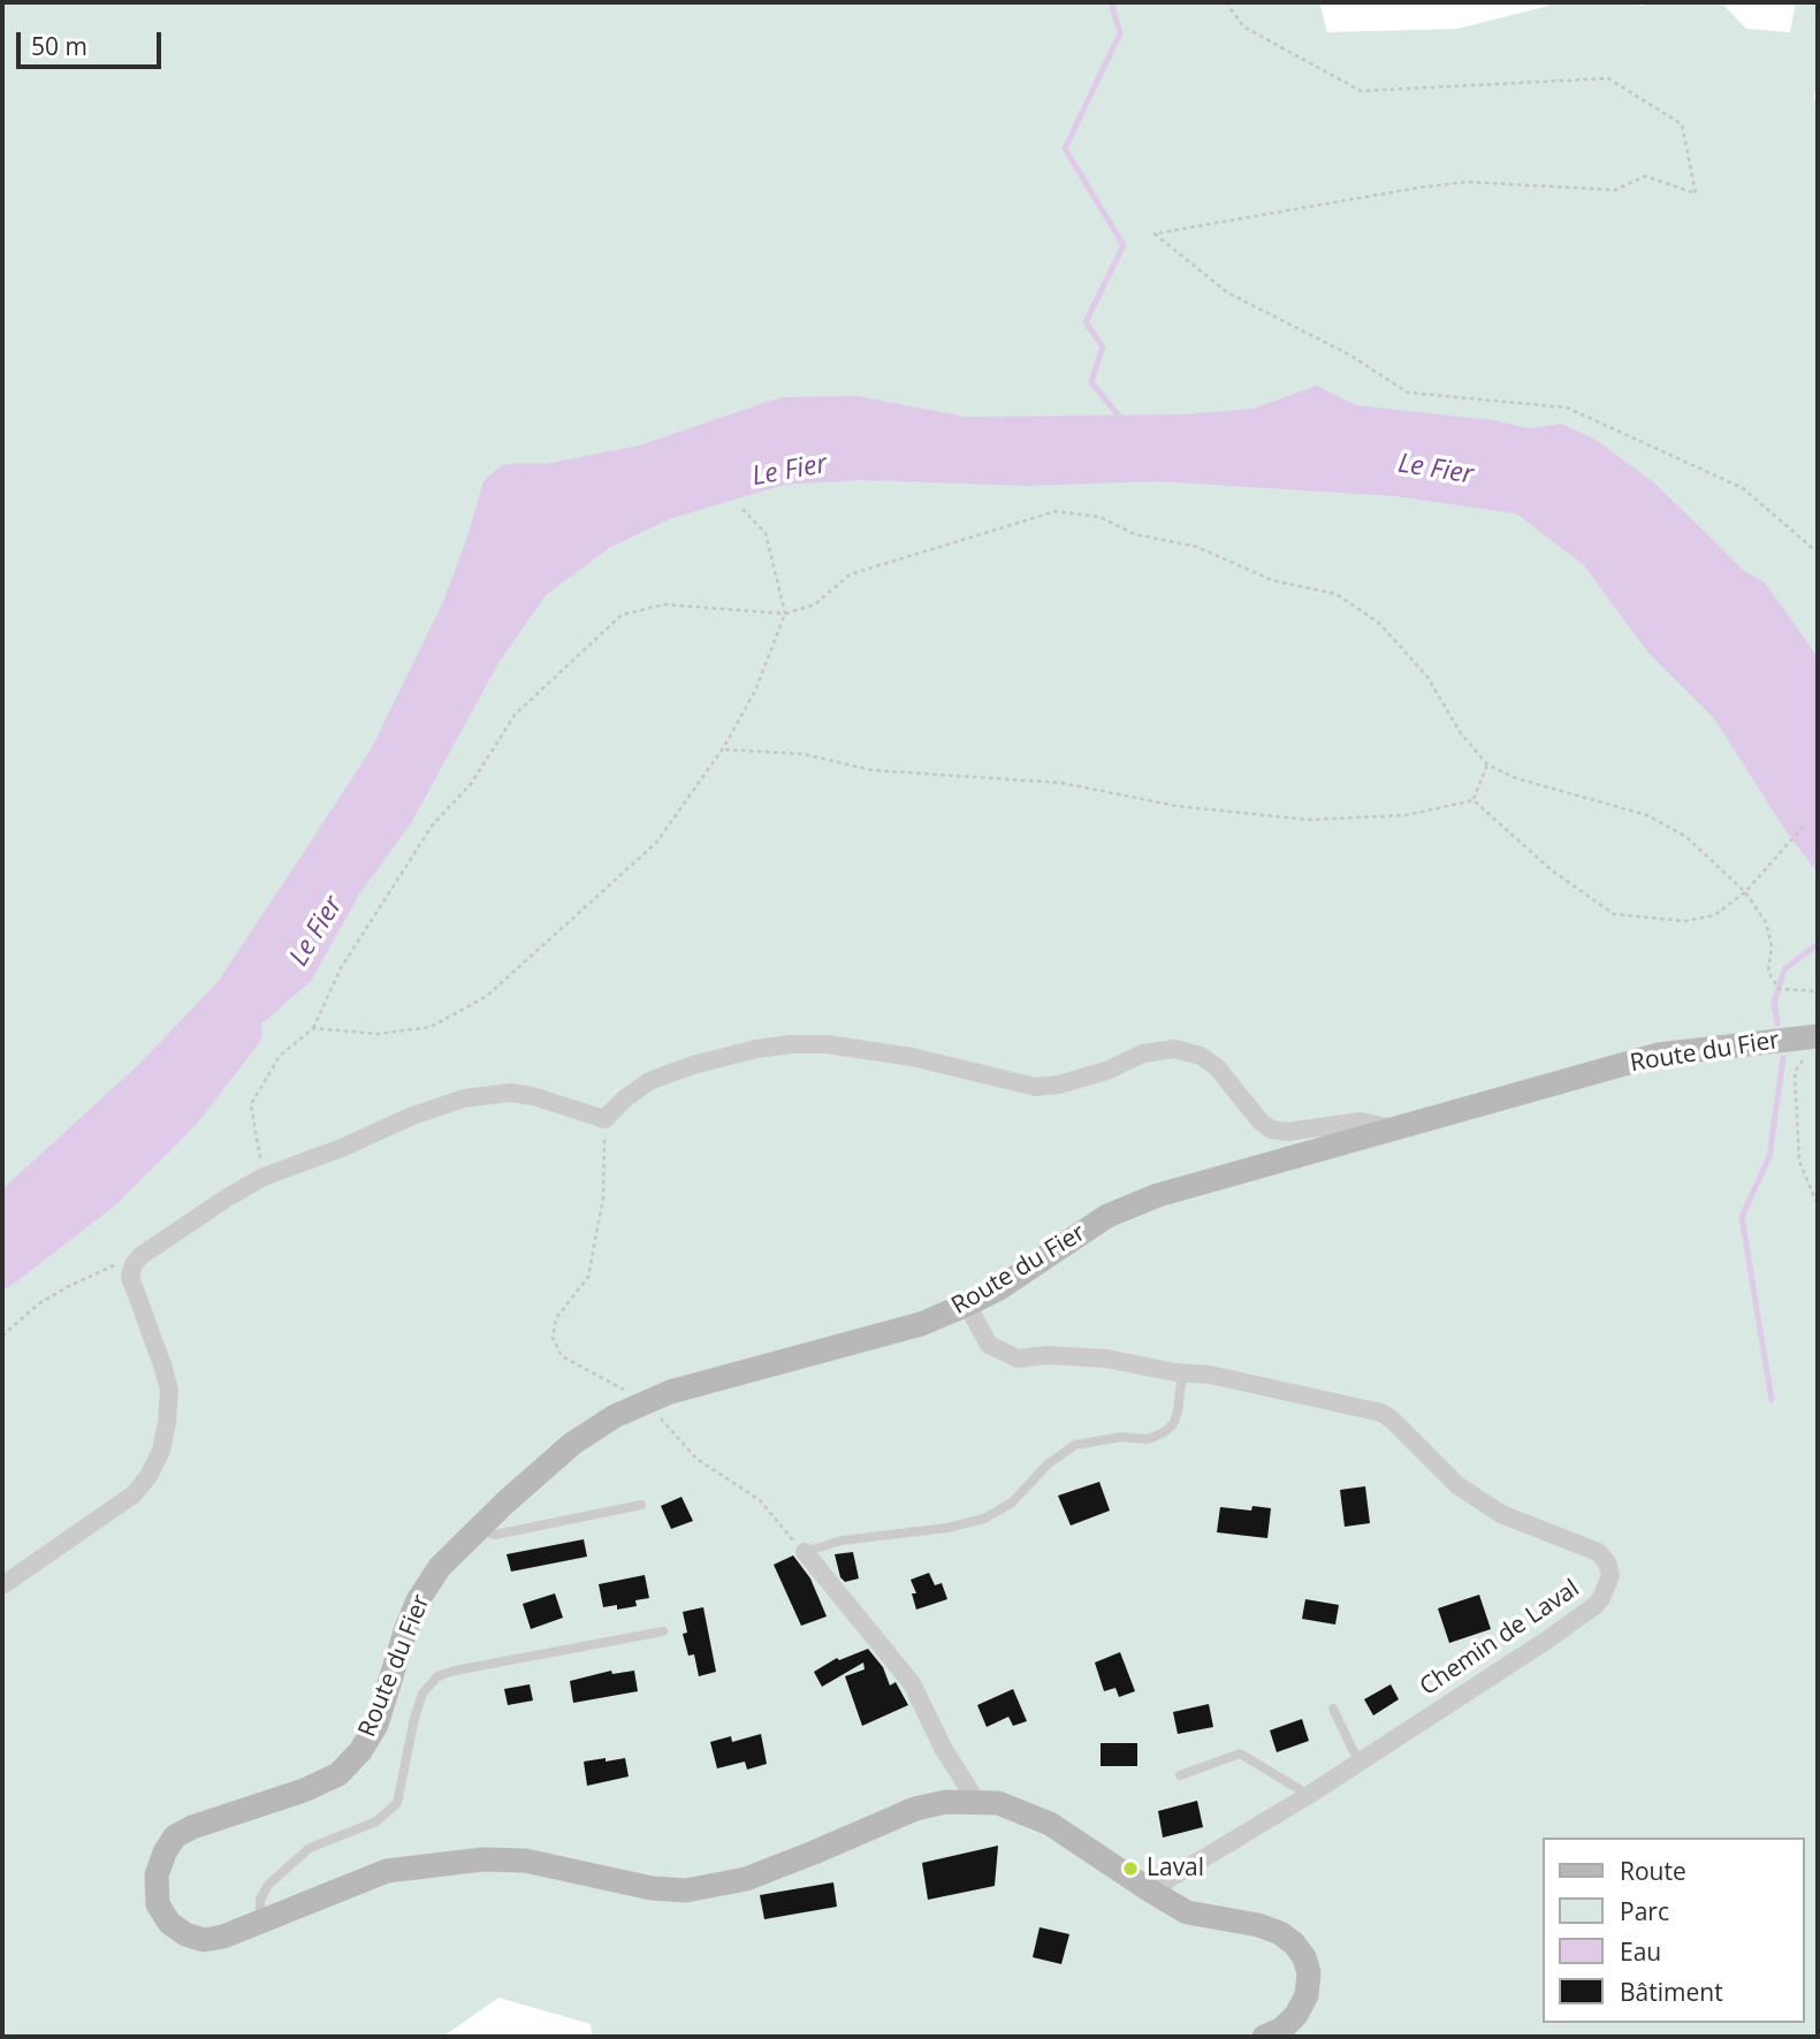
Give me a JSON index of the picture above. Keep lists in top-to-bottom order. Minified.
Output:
{"streets":{"main road":["Route du Fier"],"street":["Chemin de Laval"]},"crossings":[["Route du Fier","Chemin de Laval"]],"water":["Le Fier"],"places":["Laval"],"legend":["Route","Parc","Eau","Bâtiment"],"scale_bar":"50 m"}
